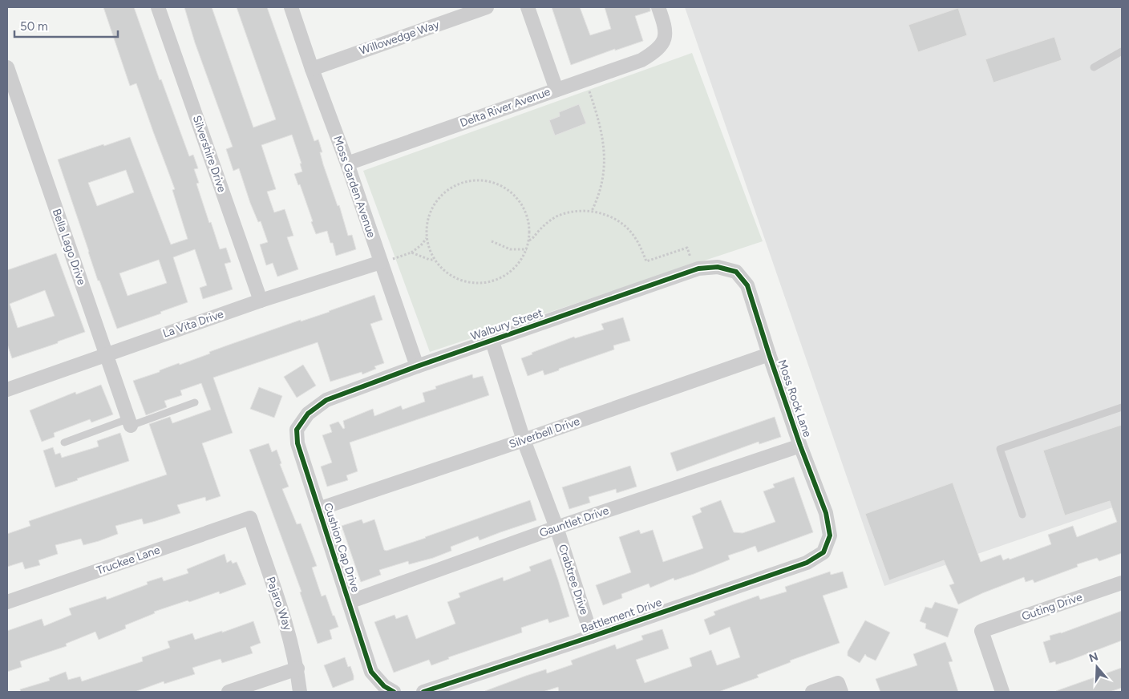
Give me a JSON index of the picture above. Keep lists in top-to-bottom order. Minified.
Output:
{"streets":{"street":["Willowedge Way","Delta River Avenue","Silvershire Drive","Moss Garden Avenue","Bella Lago Drive","La Vita Drive","Walbury Street","Moss Rock Lane","Silverbell Drive","Gauntlet Drive","Cushion Cap Drive","Truckee Lane","Crabtree Drive","Pajaro Way","Guting Drive","Battlement Drive"]},"crossings":[["Willowedge Way","Moss Garden Avenue"],["Delta River Avenue","Moss Garden Avenue"],["Silvershire Drive","La Vita Drive"],["Moss Garden Avenue","La Vita Drive"],["Moss Garden Avenue","Walbury Street"],["Bella Lago Drive","La Vita Drive"],["Walbury Street","Moss Rock Lane"],["Walbury Street","Cushion Cap Drive"],["Walbury Street","Crabtree Drive"],["Moss Rock Lane","Silverbell Drive"],["Moss Rock Lane","Gauntlet Drive"],["Moss Rock Lane","Battlement Drive"],["Silverbell Drive","Cushion Cap Drive"],["Silverbell Drive","Crabtree Drive"],["Gauntlet Drive","Cushion Cap Drive"],["Gauntlet Drive","Crabtree Drive"],["Truckee Lane","Pajaro Way"],["Crabtree Drive","Battlement Drive"]],"scale_bar":"50 m","north":"top"}
